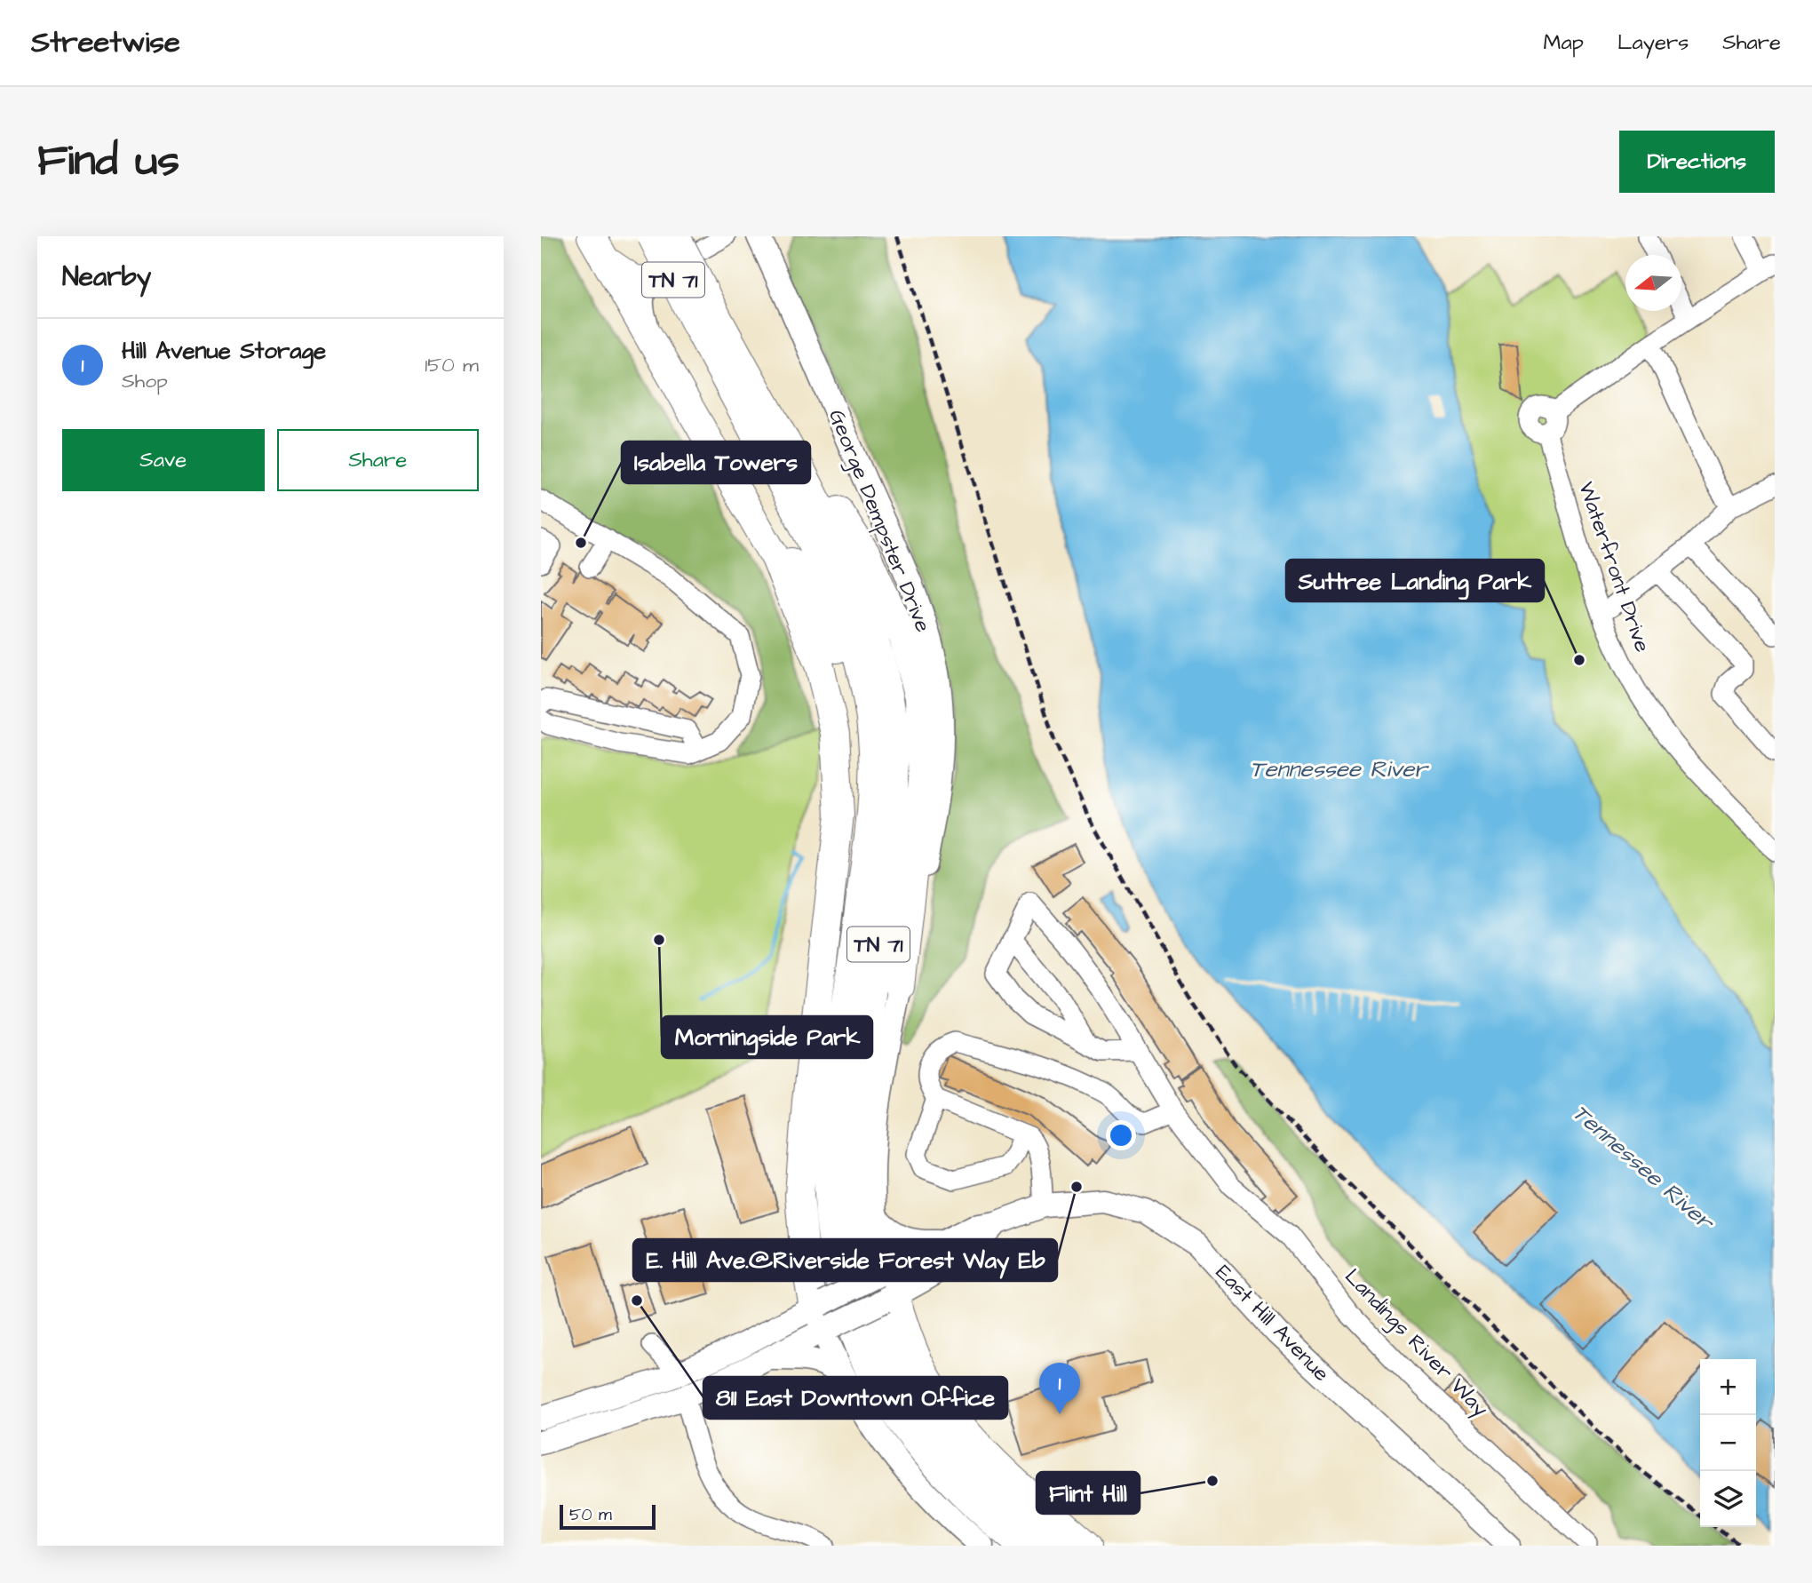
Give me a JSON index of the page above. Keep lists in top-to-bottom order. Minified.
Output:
{"streets":{"highway":["TN 71"],"main road":["George Dempster Drive","East Hill Avenue"],"street":["Waterfront Drive","Landings River Way"]},"crossings":[["George Dempster Drive","East Hill Avenue"]],"water":["Tennessee River"],"places":["Isabella Towers","Suttree Landing Park","Morningside Park","E. Hill Ave.@Riverside Forest Way Eb","811 East Downtown Office","Flint Hill"],"scale_bar":"50 m","north":"left","page":{"header":"Streetwise","nav":["Map","Layers","Share"],"buttons":["Directions",["Save","Share"]],"title":"Find us","heading":"Nearby","list":[{"mark":"1","name":"Hill Avenue Storage","note":"Shop","value":"150 m"}],"map_buttons":["+","−"],"pins":"1","scale":"50 m"}}
